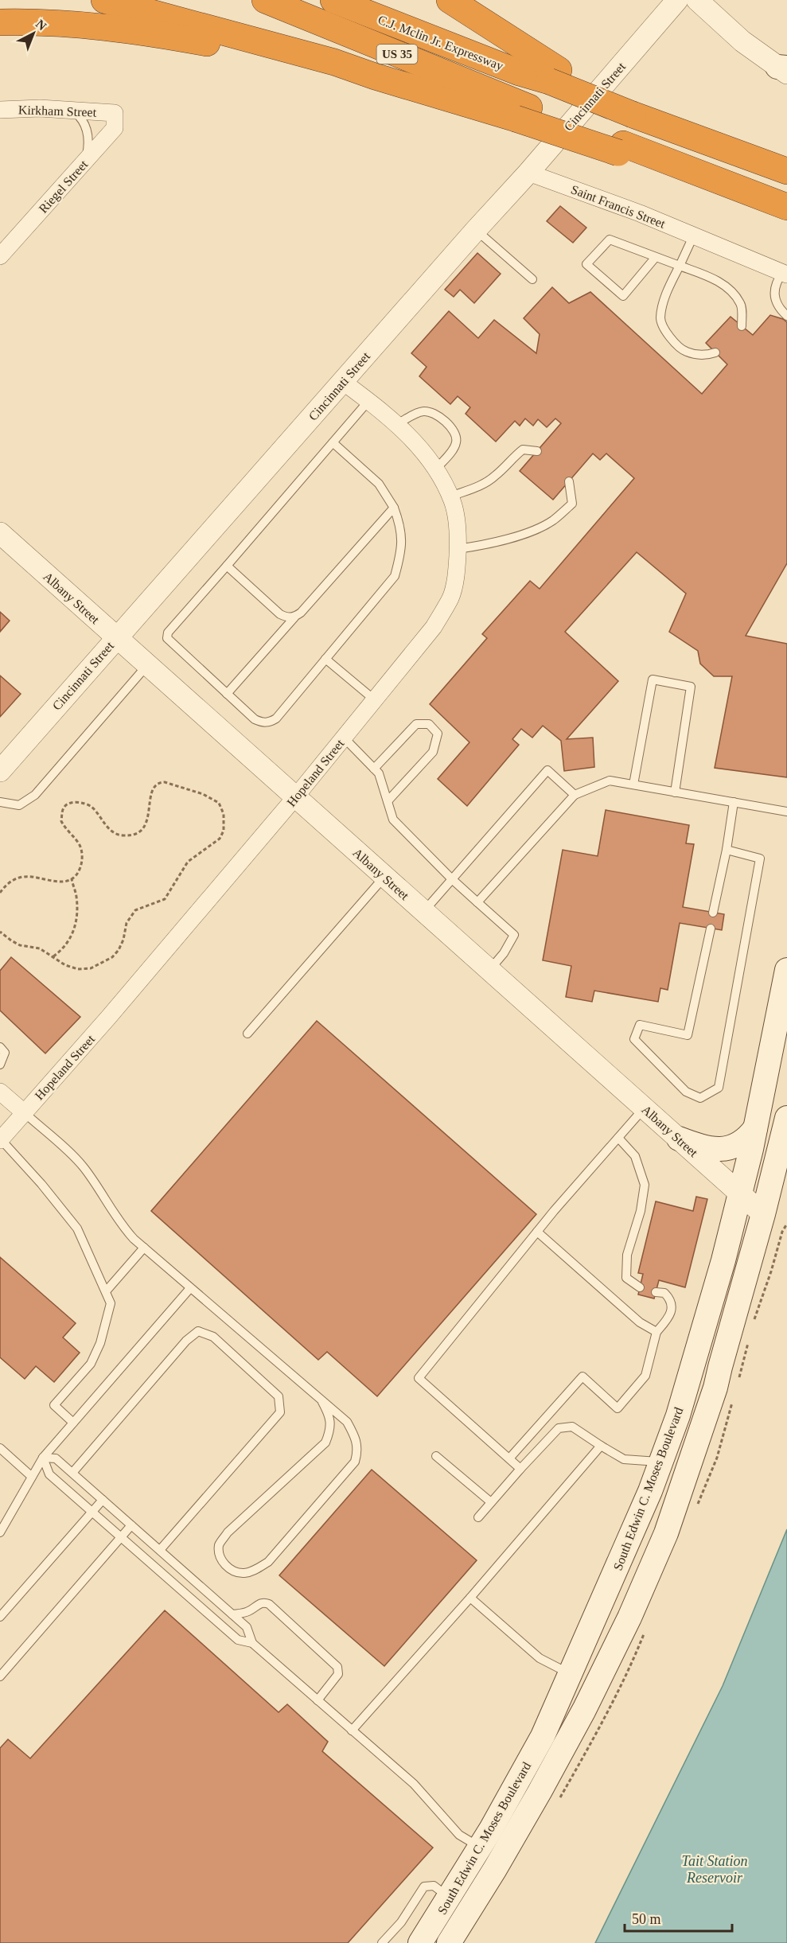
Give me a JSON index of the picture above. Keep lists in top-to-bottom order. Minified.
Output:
{"streets":{"highway":["C.J. Mclin Jr. Expressway","US 35"],"main road":["South Edwin C. Moses Boulevard"],"street":["Cincinnati Street","Kirkham Street","Riegel Street","Saint Francis Street","Albany Street","Hopeland Street"]},"crossings":[["C.J. Mclin Jr. Expressway","US 35"],["Cincinnati Street","Saint Francis Street"],["Cincinnati Street","Albany Street"],["Cincinnati Street","Hopeland Street"],["Kirkham Street","Riegel Street"],["Albany Street","Hopeland Street"],["Albany Street","South Edwin C. Moses Boulevard"]],"water":["Tait Station Reservoir"],"scale_bar":"50 m","north":"top right"}
